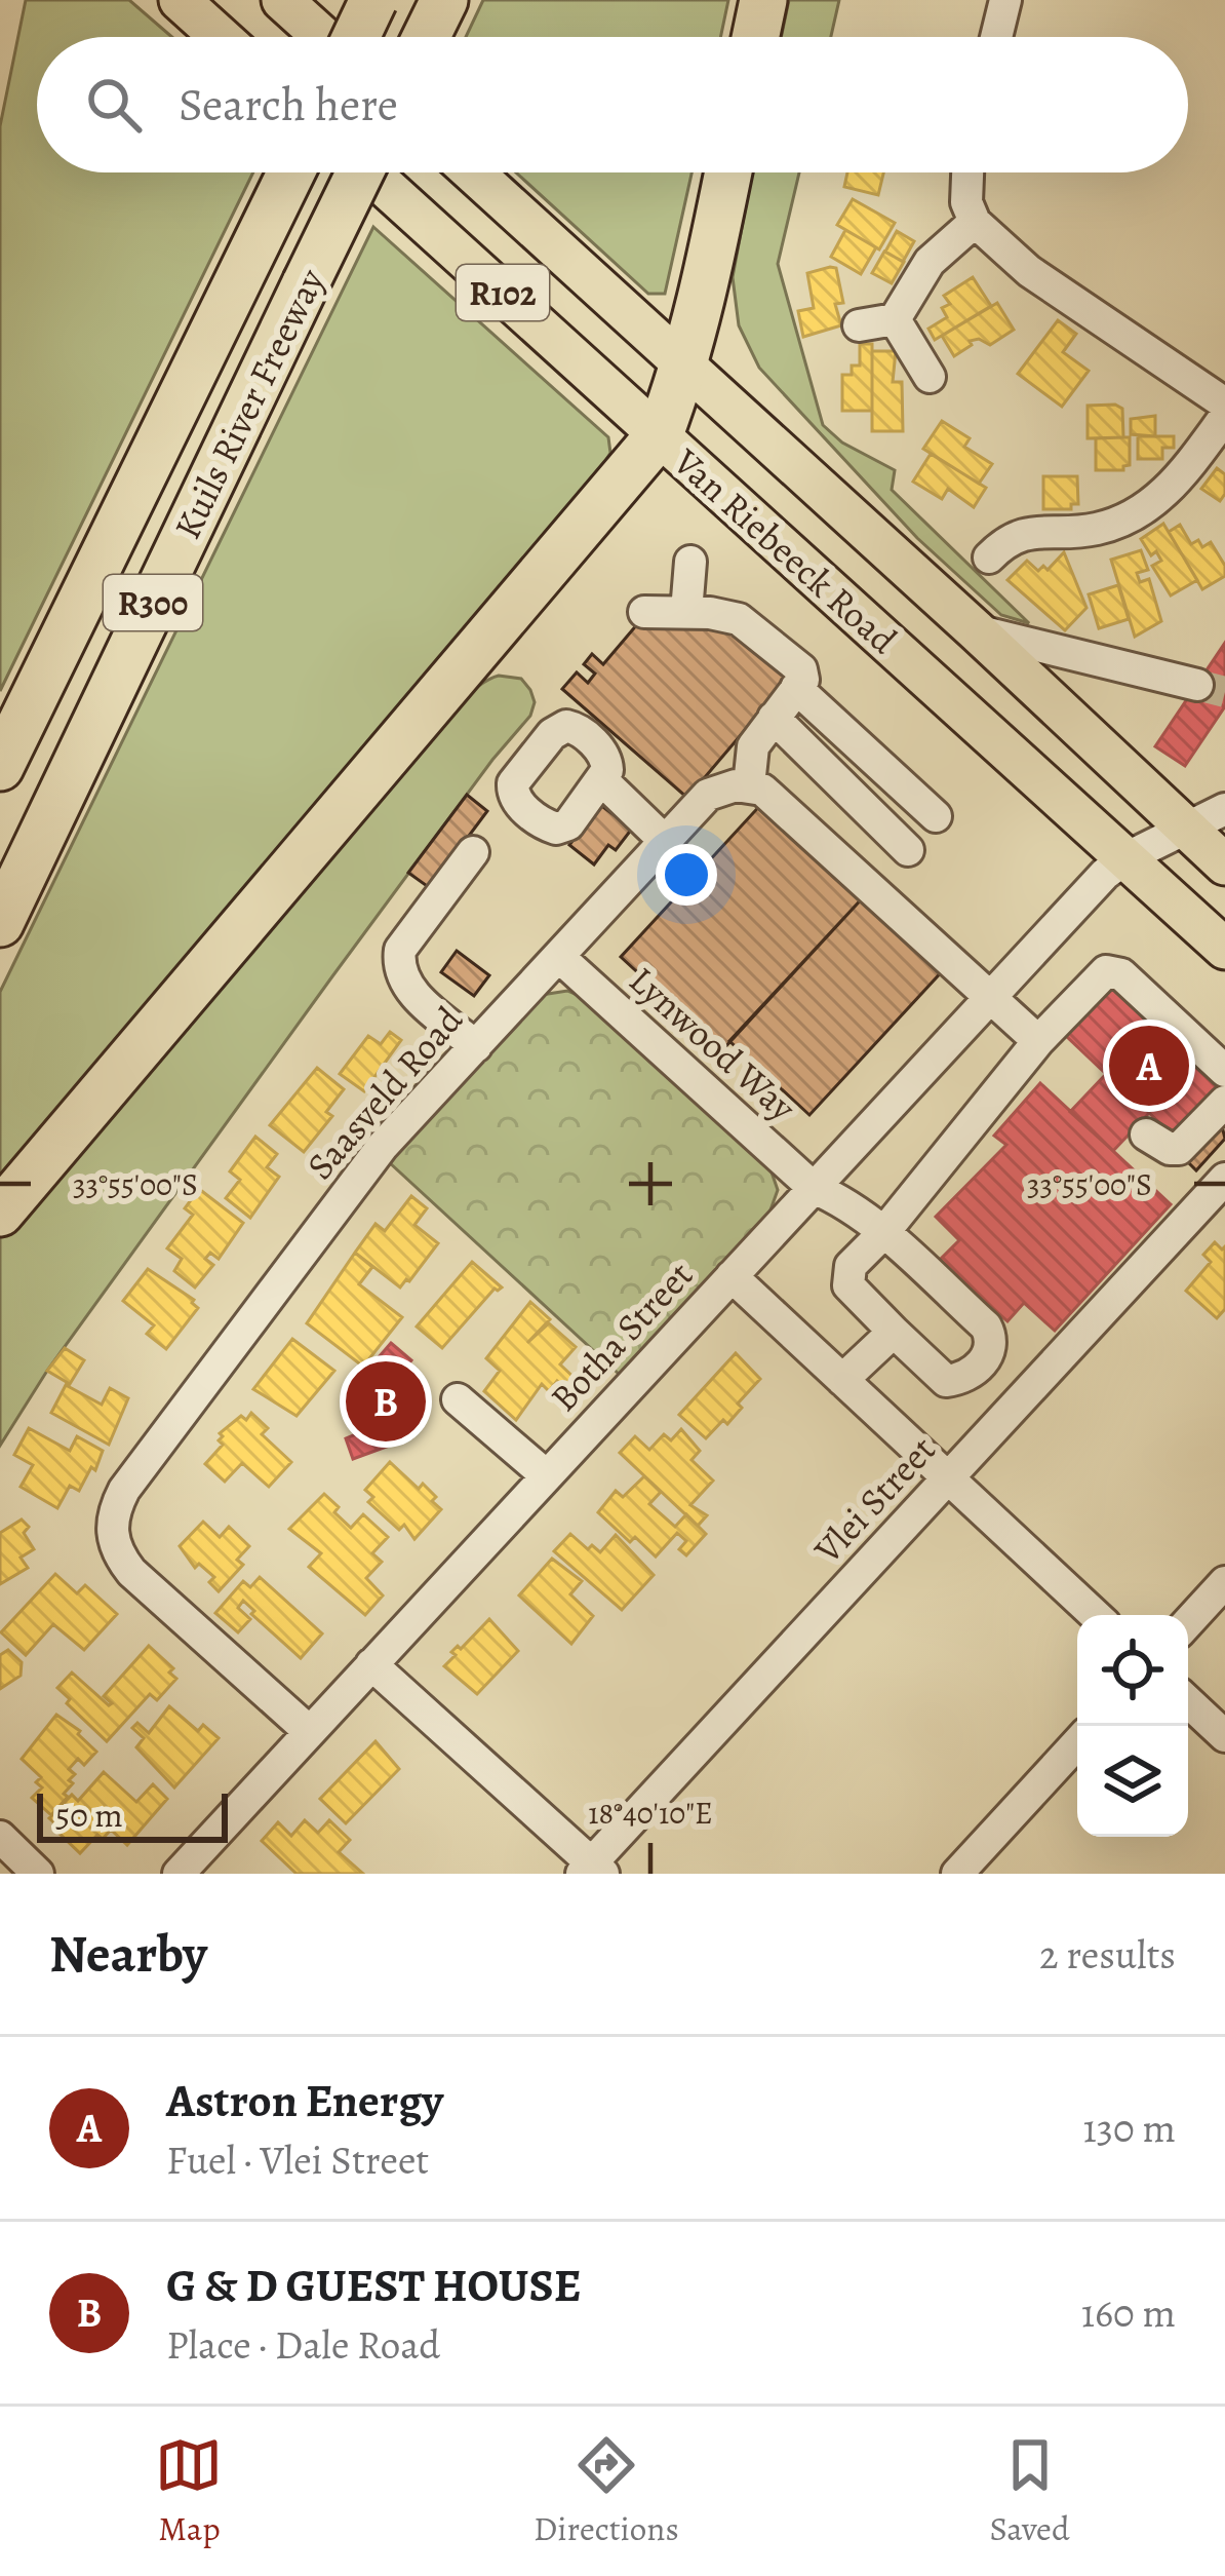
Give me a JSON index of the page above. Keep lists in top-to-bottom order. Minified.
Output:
{"streets":{"highway":["Kuils River Freeway","R300"],"main road":["R102","Van Riebeeck Road"],"street":["Lynwood Way","Saasveld Road","Botha Street","Vlei Street"]},"crossings":[["Van Riebeeck Road","Botha Street"],["Lynwood Way","Saasveld Road"],["Lynwood Way","Botha Street"],["Saasveld Road","Botha Street"]],"scale_bar":"50 m","page":{"search":"Search here","pins":["A","B"],"scale":"50 m","heading":["Nearby","2 results"],"list":[{"mark":"A","name":"Astron Energy","note":"Fuel · Vlei Street","value":"130 m"},{"mark":"B","name":"G & D GUEST HOUSE","note":"Place · Dale Road","value":"160 m"}],"nav":["Map","Directions","Saved"]},"coordinates":["33°55'00\"S","18°40'10\"E"]}
